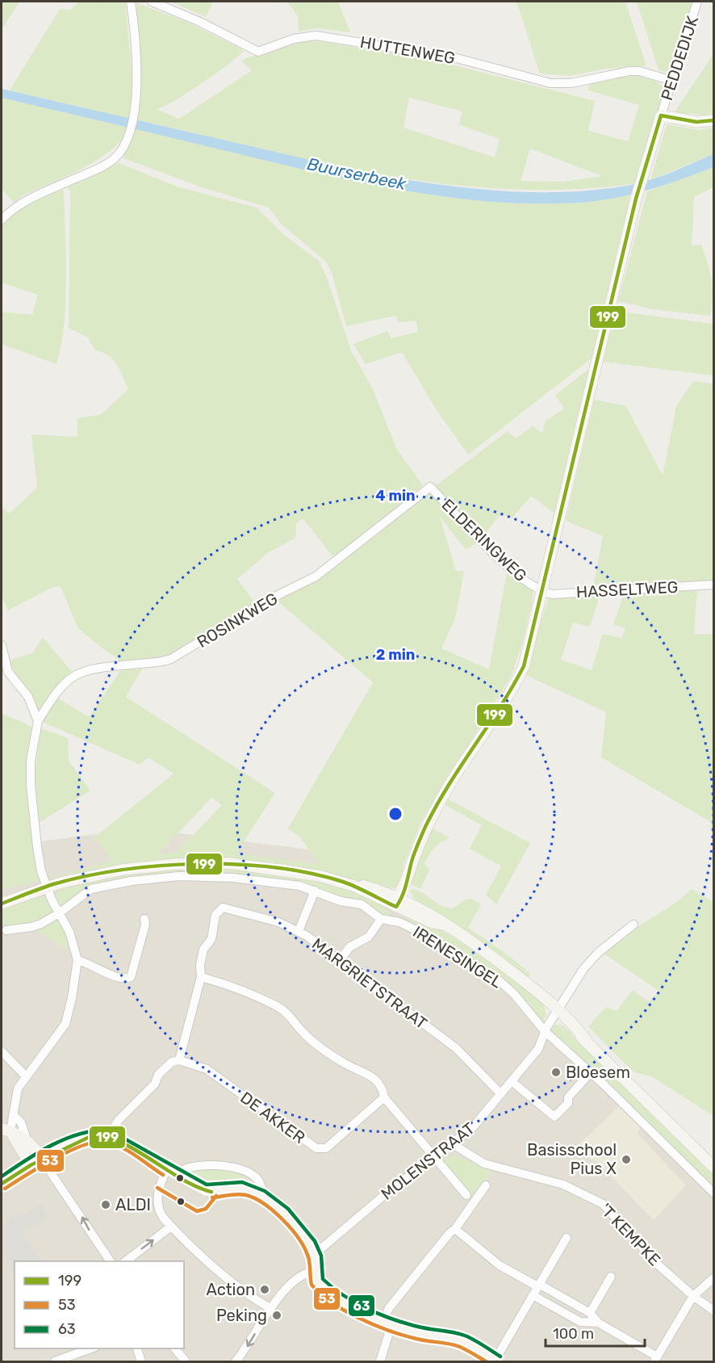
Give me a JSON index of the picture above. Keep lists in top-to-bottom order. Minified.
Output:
{"streets":{"street":["HUTTENWEG","PEDDEDIJK","ELDERINGWEG","HASSELTWEG","ROSINKWEG","IRENESINGEL","MARGRIETSTRAAT","DE AKKER","MOLENSTRAAT","'T KEMPKE"]},"crossings":[["HUTTENWEG","PEDDEDIJK"],["ELDERINGWEG","HASSELTWEG"],["ELDERINGWEG","ROSINKWEG"],["IRENESINGEL","MOLENSTRAAT"],["MARGRIETSTRAAT","MOLENSTRAAT"],["MOLENSTRAAT","'T KEMPKE"]],"water":["Buurserbeek"],"places":["Bloesem","Basisschool Pius X","ALDI","Action","Peking"],"lines":["transit line 199","transit line 63","transit line 53"],"legend":["199","53","63"],"scale_bar":"100 m","rings":["4 min","2 min"]}
